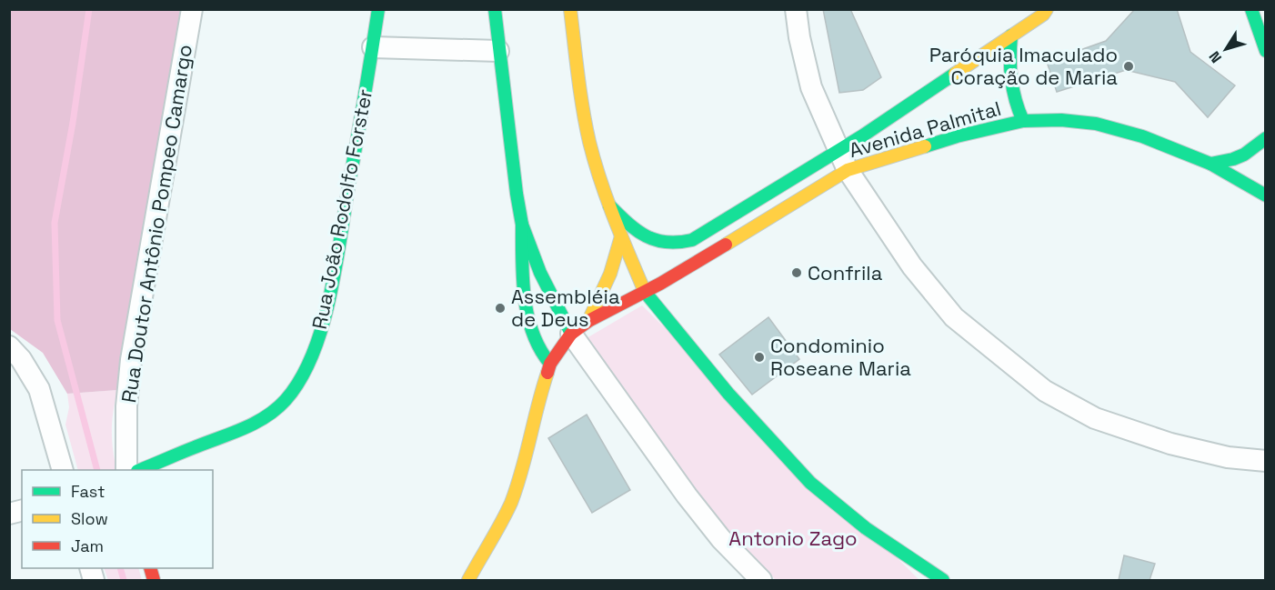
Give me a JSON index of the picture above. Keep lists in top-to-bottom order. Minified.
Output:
{"streets":{"main road":["Avenida Palmital","Rua João Rodolfo Forster"],"street":["Rua Doutor Antônio Pompeo Camargo"]},"parks":["Antonio Zago"],"places":["Paróquia Imaculado Coração de Maria","Confrila","Assembléia de Deus","Condominio Roseane Maria"],"legend":["Fast","Slow","Jam"],"north":"bottom left"}
